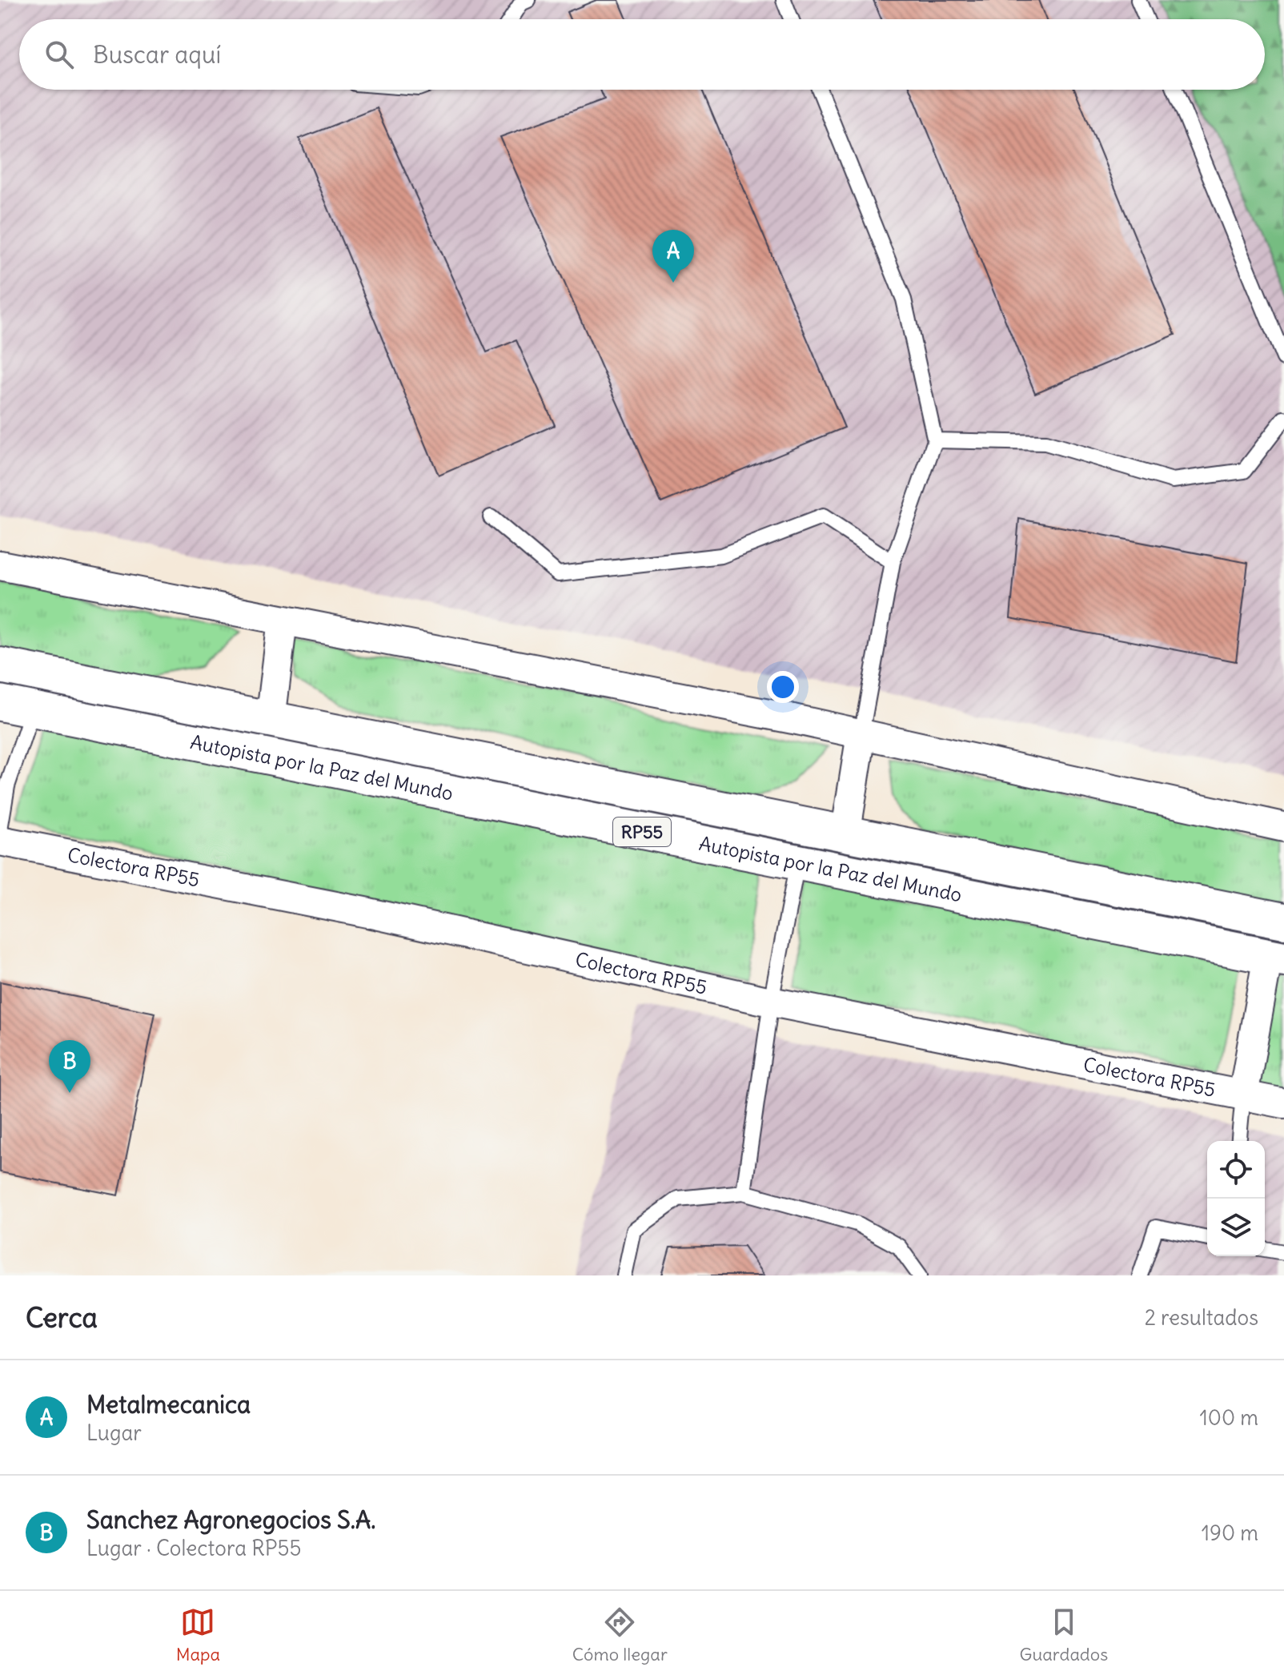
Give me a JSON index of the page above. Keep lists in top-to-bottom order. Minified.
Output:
{"streets":{"highway":["Autopista por la Paz del Mundo","RP55"],"street":["Colectora RP55"]},"page":{"search":"Buscar aquí","pins":["A","B"],"heading":["Cerca","2 resultados"],"list":[{"mark":"A","name":"Metalmecanica","note":"Lugar","value":"100 m"},{"mark":"B","name":"Sanchez Agronegocios S.A.","note":"Lugar · Colectora RP55","value":"190 m"}],"nav":["Mapa","Cómo llegar","Guardados"]}}
